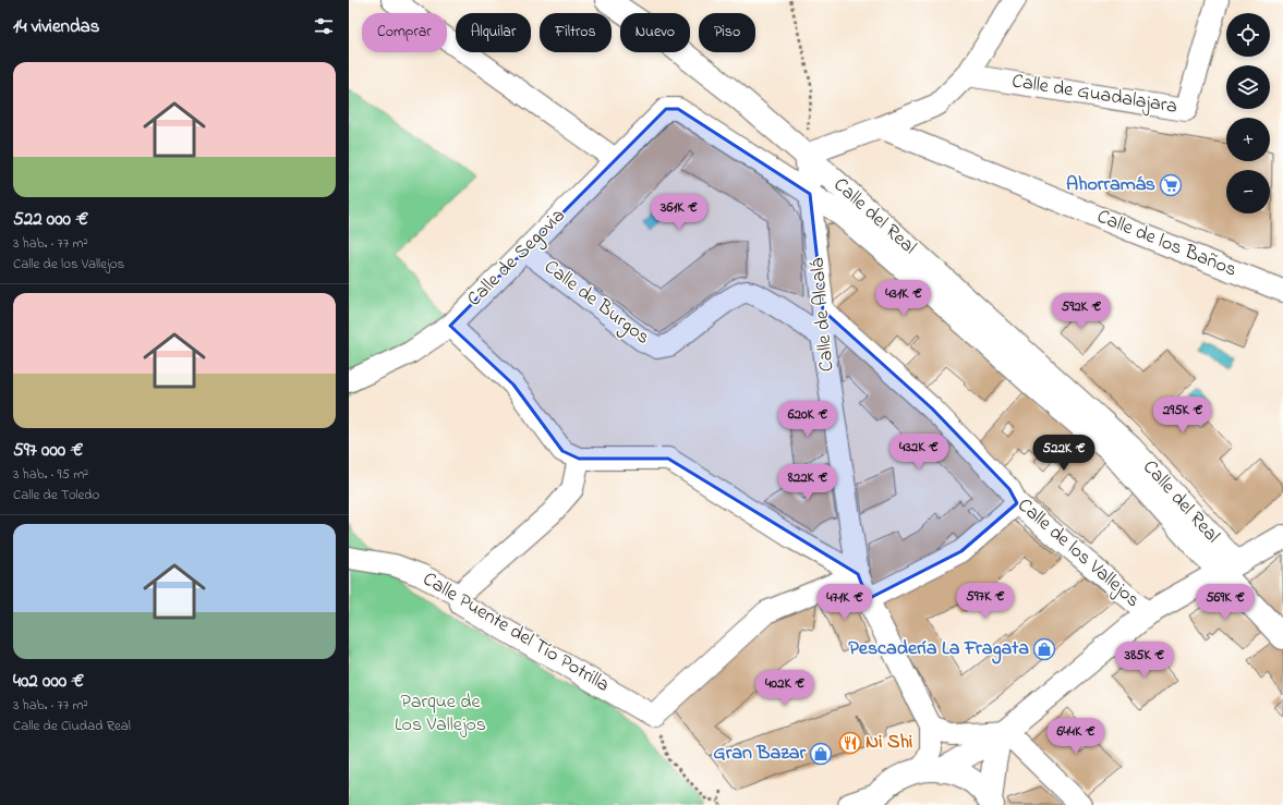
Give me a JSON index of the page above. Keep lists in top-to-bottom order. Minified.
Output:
{"streets":{"street":["Calle de Guadalajara","Calle del Real","Calle de los Baños","Calle de Segovia","Calle de Burgos","Calle de Alcalá","Calle de los Vallejos","Calle Puente del Tío Potrilla"]},"crossings":[["Calle del Real","Calle de Alcalá"],["Calle de Segovia","Calle de Burgos"],["Calle de Segovia","Calle de Alcalá"],["Calle de Burgos","Calle de Alcalá"],["Calle de Alcalá","Calle de los Vallejos"]],"parks":["Parque de Los Vallejos"],"places":{"supermarket":["Ahorramás"],"shop":["Pescadería La Fragata","Gran Bazar"],"restaurant":["Ni Shi"]},"page":{"heading":"14 viviendas","map_buttons":["+","−"],"chip":["Comprar","Alquilar","Filtros","Nuevo","Piso"],"list":[{"name":"522 000 €","note":"3 hab. · 77 m² · Calle de los Vallejos"},{"name":"597 000 €","note":"3 hab. · 95 m² · Calle de Toledo"},{"name":"402 000 €","note":"3 hab. · 77 m² · Calle de Ciudad Real"}],"price":["361K €","431K €","592K €","295K €","620K €","432K €","522K €","822K €","597K €","471K €","569K €","385K €","402K €","644K €"]}}
